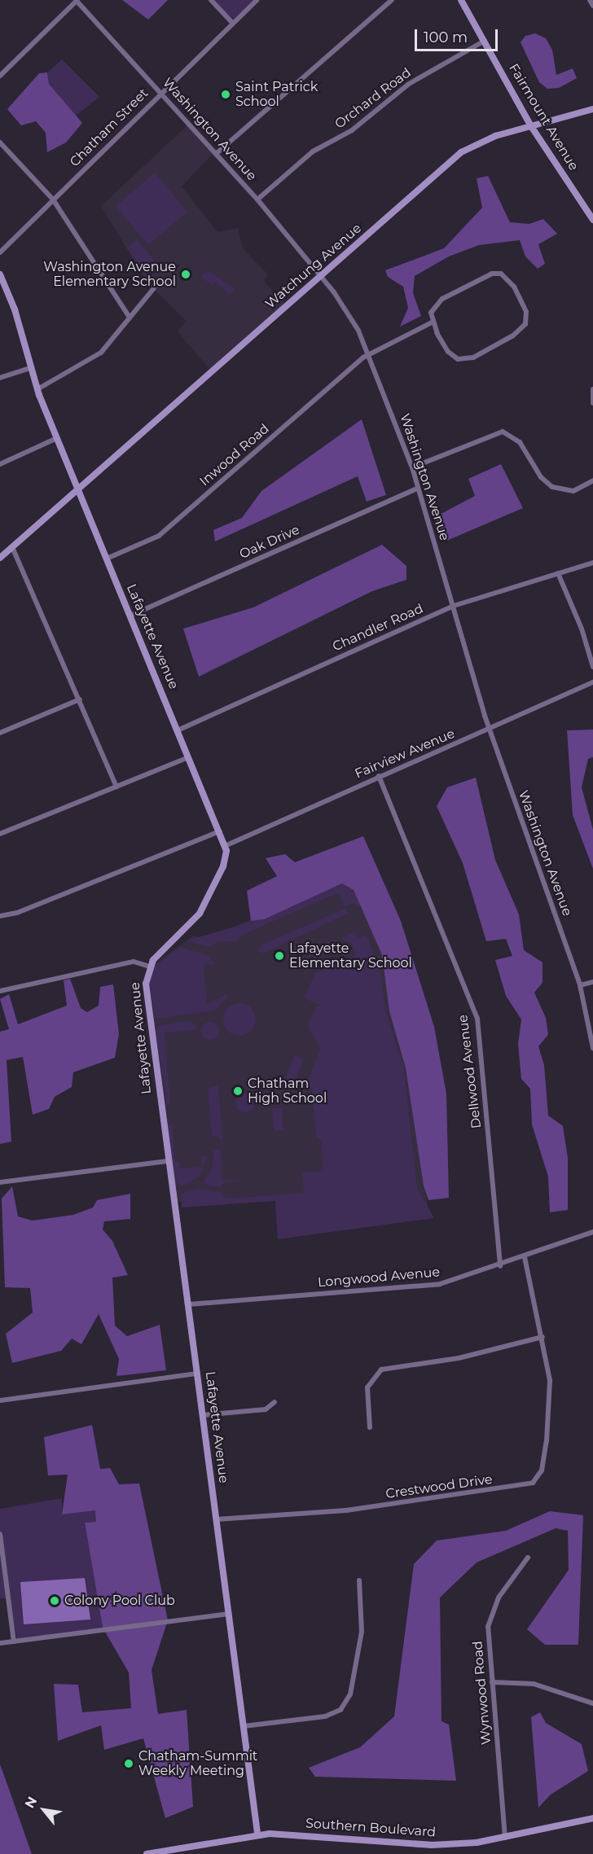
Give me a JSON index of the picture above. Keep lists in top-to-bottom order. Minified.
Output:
{"streets":{"street":["Orchard Road","Fairmount Avenue","Chatham Street","Washington Avenue","Watchung Avenue","Inwood Road","Oak Drive","Chandler Road","Lafayette Avenue","Fairview Avenue","Dellwood Avenue","Longwood Avenue","Crestwood Drive","Wynwood Road","Southern Boulevard"]},"crossings":[["Orchard Road","Fairmount Avenue"],["Orchard Road","Washington Avenue"],["Fairmount Avenue","Watchung Avenue"],["Chatham Street","Washington Avenue"],["Washington Avenue","Watchung Avenue"],["Washington Avenue","Inwood Road"],["Washington Avenue","Oak Drive"],["Washington Avenue","Chandler Road"],["Washington Avenue","Fairview Avenue"],["Watchung Avenue","Lafayette Avenue"],["Inwood Road","Lafayette Avenue"],["Oak Drive","Lafayette Avenue"],["Chandler Road","Lafayette Avenue"],["Lafayette Avenue","Fairview Avenue"],["Lafayette Avenue","Longwood Avenue"],["Lafayette Avenue","Crestwood Drive"],["Lafayette Avenue","Southern Boulevard"],["Fairview Avenue","Dellwood Avenue"],["Dellwood Avenue","Longwood Avenue"],["Longwood Avenue","Crestwood Drive"],["Wynwood Road","Southern Boulevard"]],"places":["Saint Patrick School","Washington Avenue Elementary School","Lafayette Elementary School","Chatham High School","Colony Pool Club","Chatham-Summit Weekly Meeting"],"scale_bar":"100 m","north":"top left"}
